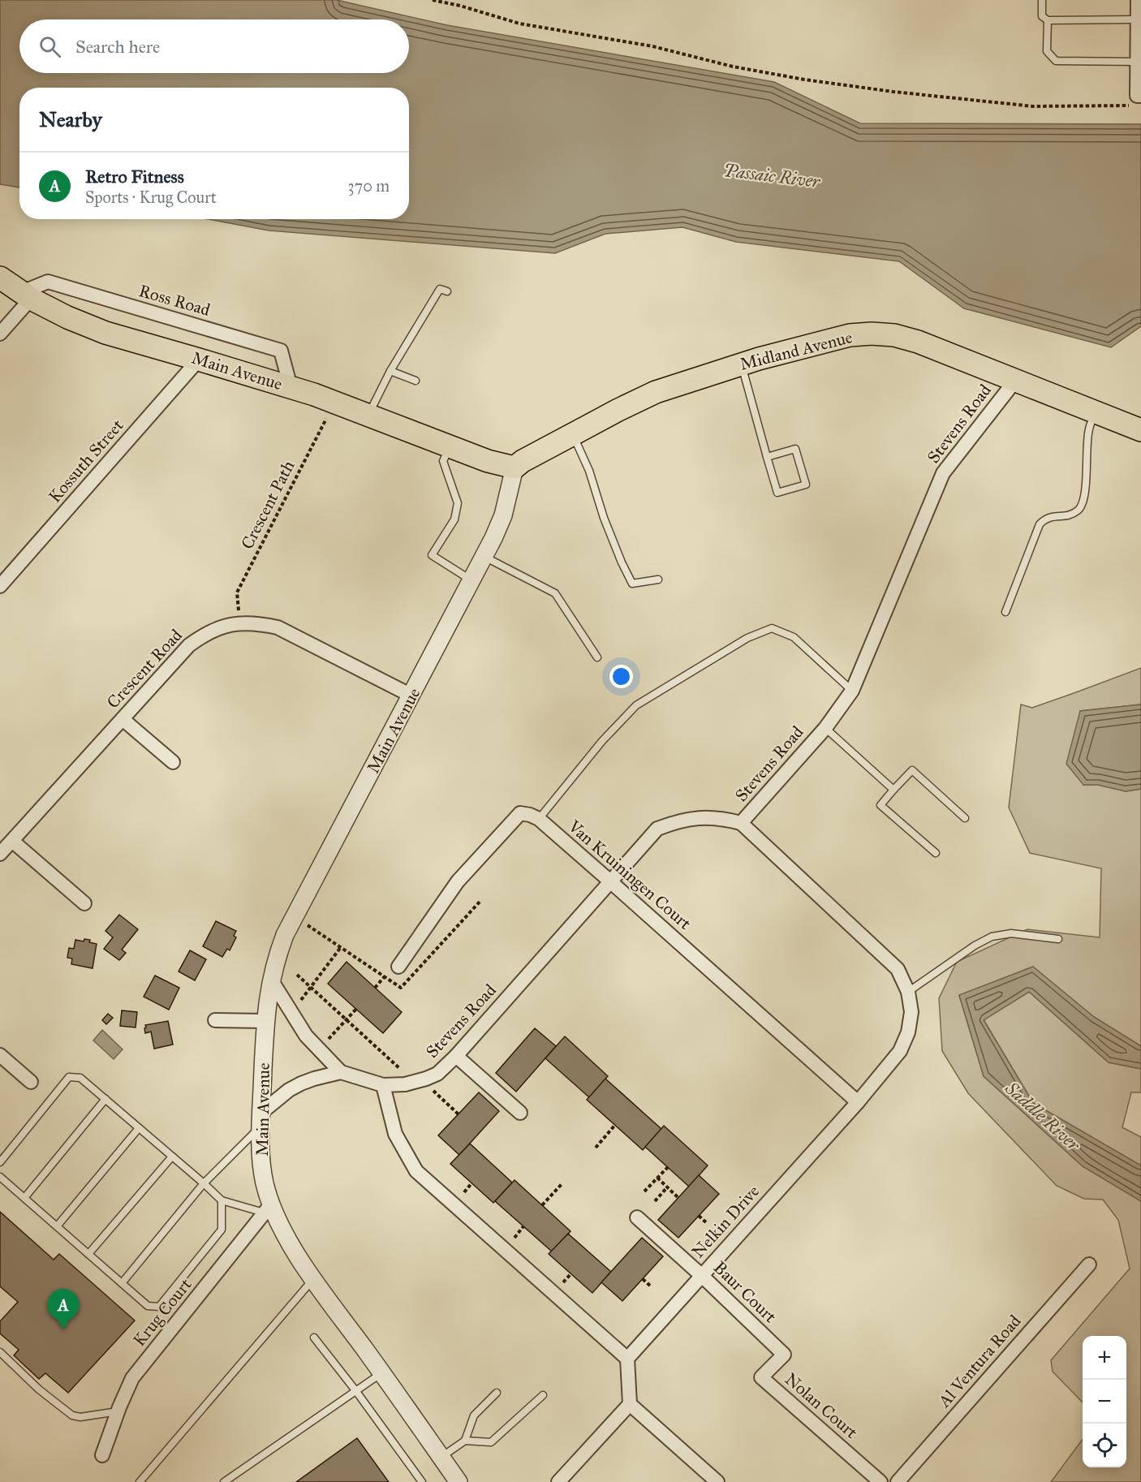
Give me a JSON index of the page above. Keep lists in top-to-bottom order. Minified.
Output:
{"streets":{"main road":["Midland Avenue","Main Avenue"],"street":["Ross Road","Stevens Road","Kossuth Street","Crescent Road","Van Kruiningen Court","Nelkin Drive","Baur Court","Krug Court","Al Ventura Road","Nolan Court"],"path":["Crescent Path"]},"crossings":[["Ross Road","Main Avenue"],["Midland Avenue","Main Avenue"],["Midland Avenue","Stevens Road"],["Main Avenue","Stevens Road"],["Main Avenue","Kossuth Street"],["Main Avenue","Crescent Path"],["Main Avenue","Crescent Road"],["Main Avenue","Krug Court"],["Stevens Road","Van Kruiningen Court"],["Stevens Road","Nelkin Drive"],["Crescent Path","Crescent Road"],["Van Kruiningen Court","Nelkin Drive"],["Nelkin Drive","Baur Court"],["Baur Court","Nolan Court"]],"water":["Passaic River","Saddle River"],"page":{"search":"Search here","heading":"Nearby","list":[{"mark":"A","name":"Retro Fitness","note":"Sports · Krug Court","value":"370 m"}],"pins":"A","map_buttons":["+","−"]}}
